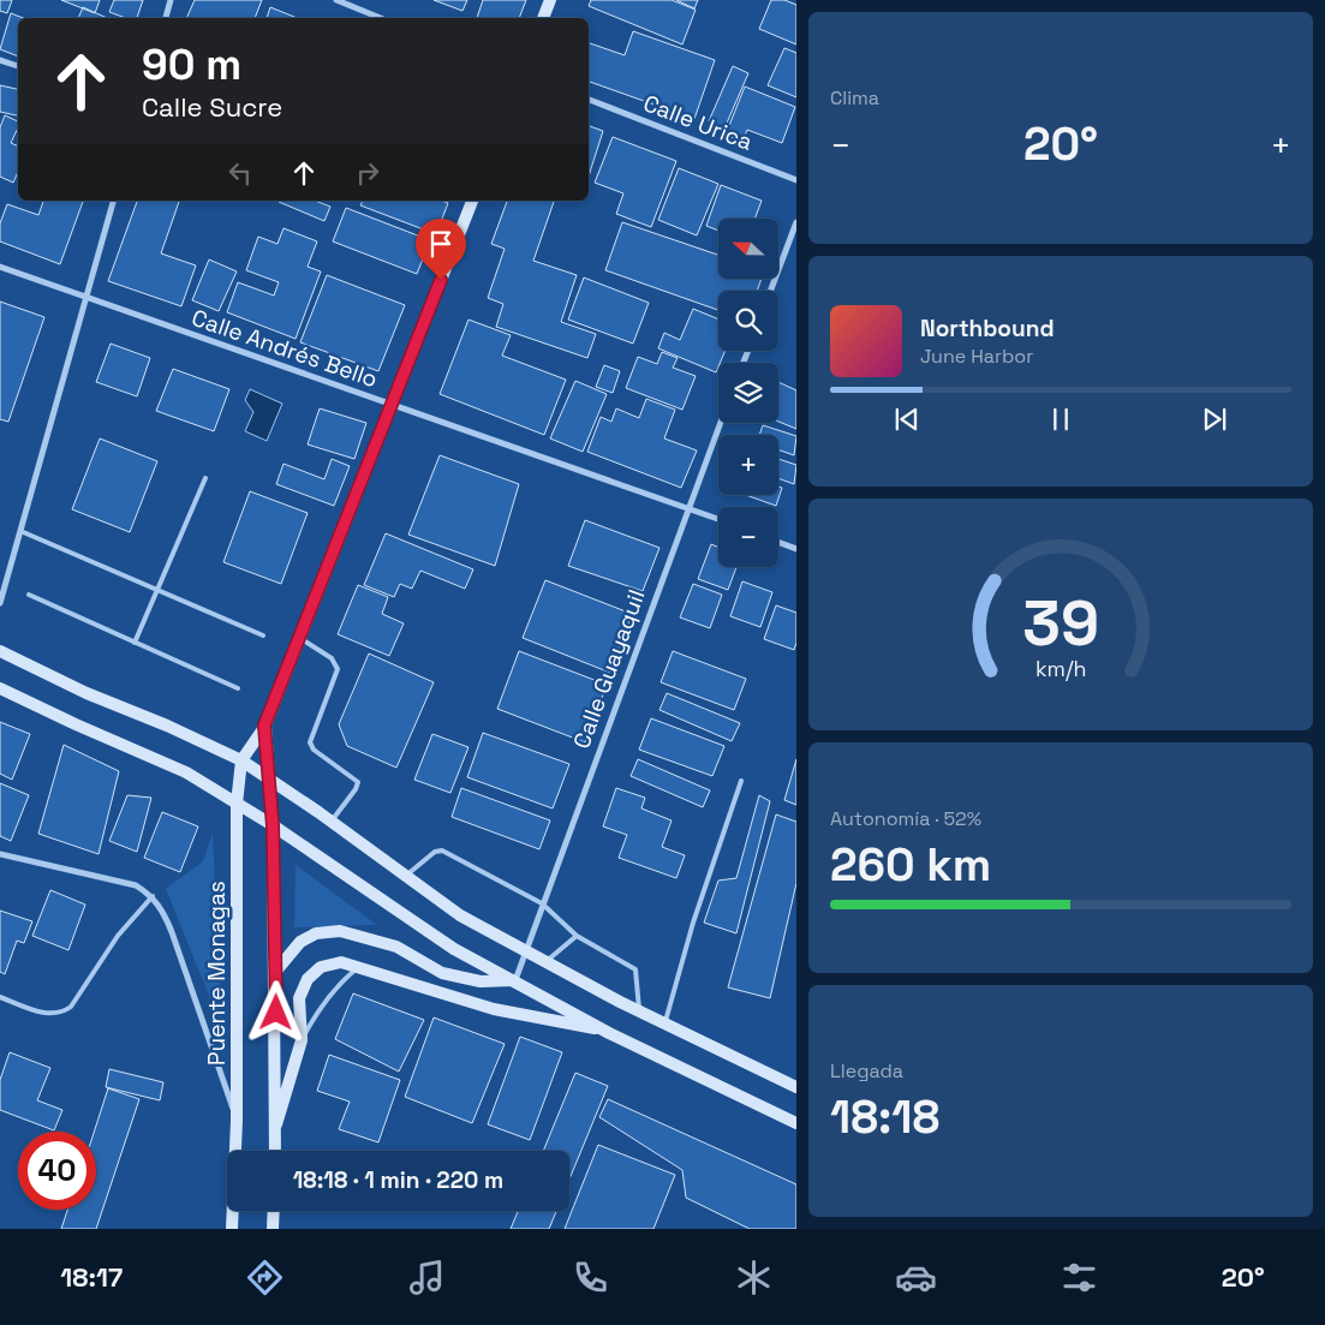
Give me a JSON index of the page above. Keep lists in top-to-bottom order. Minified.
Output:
{"streets":{"main road":["Puente Monagas"],"street":["Calle Urica","Calle Andrés Bello","Calle Guayaquil"]},"crossings":[["Calle Andrés Bello","Calle Guayaquil"],["Calle Andrés Bello","Puente Monagas"]],"north":"left","page":{"tile":["Clima",["Autonomía · 52%","260 km"],["Llegada","18:18"]],"turn":["90 m","Calle Sucre"],"heat":["−","20°","+"],"map_buttons":["+","−"],"song":["Northbound","June Harbor"],"limit":"40","trip":"18:18 · 1 min · 220 m","tabs":["18:17","20°"],"gauge":["39","km/h"]}}
